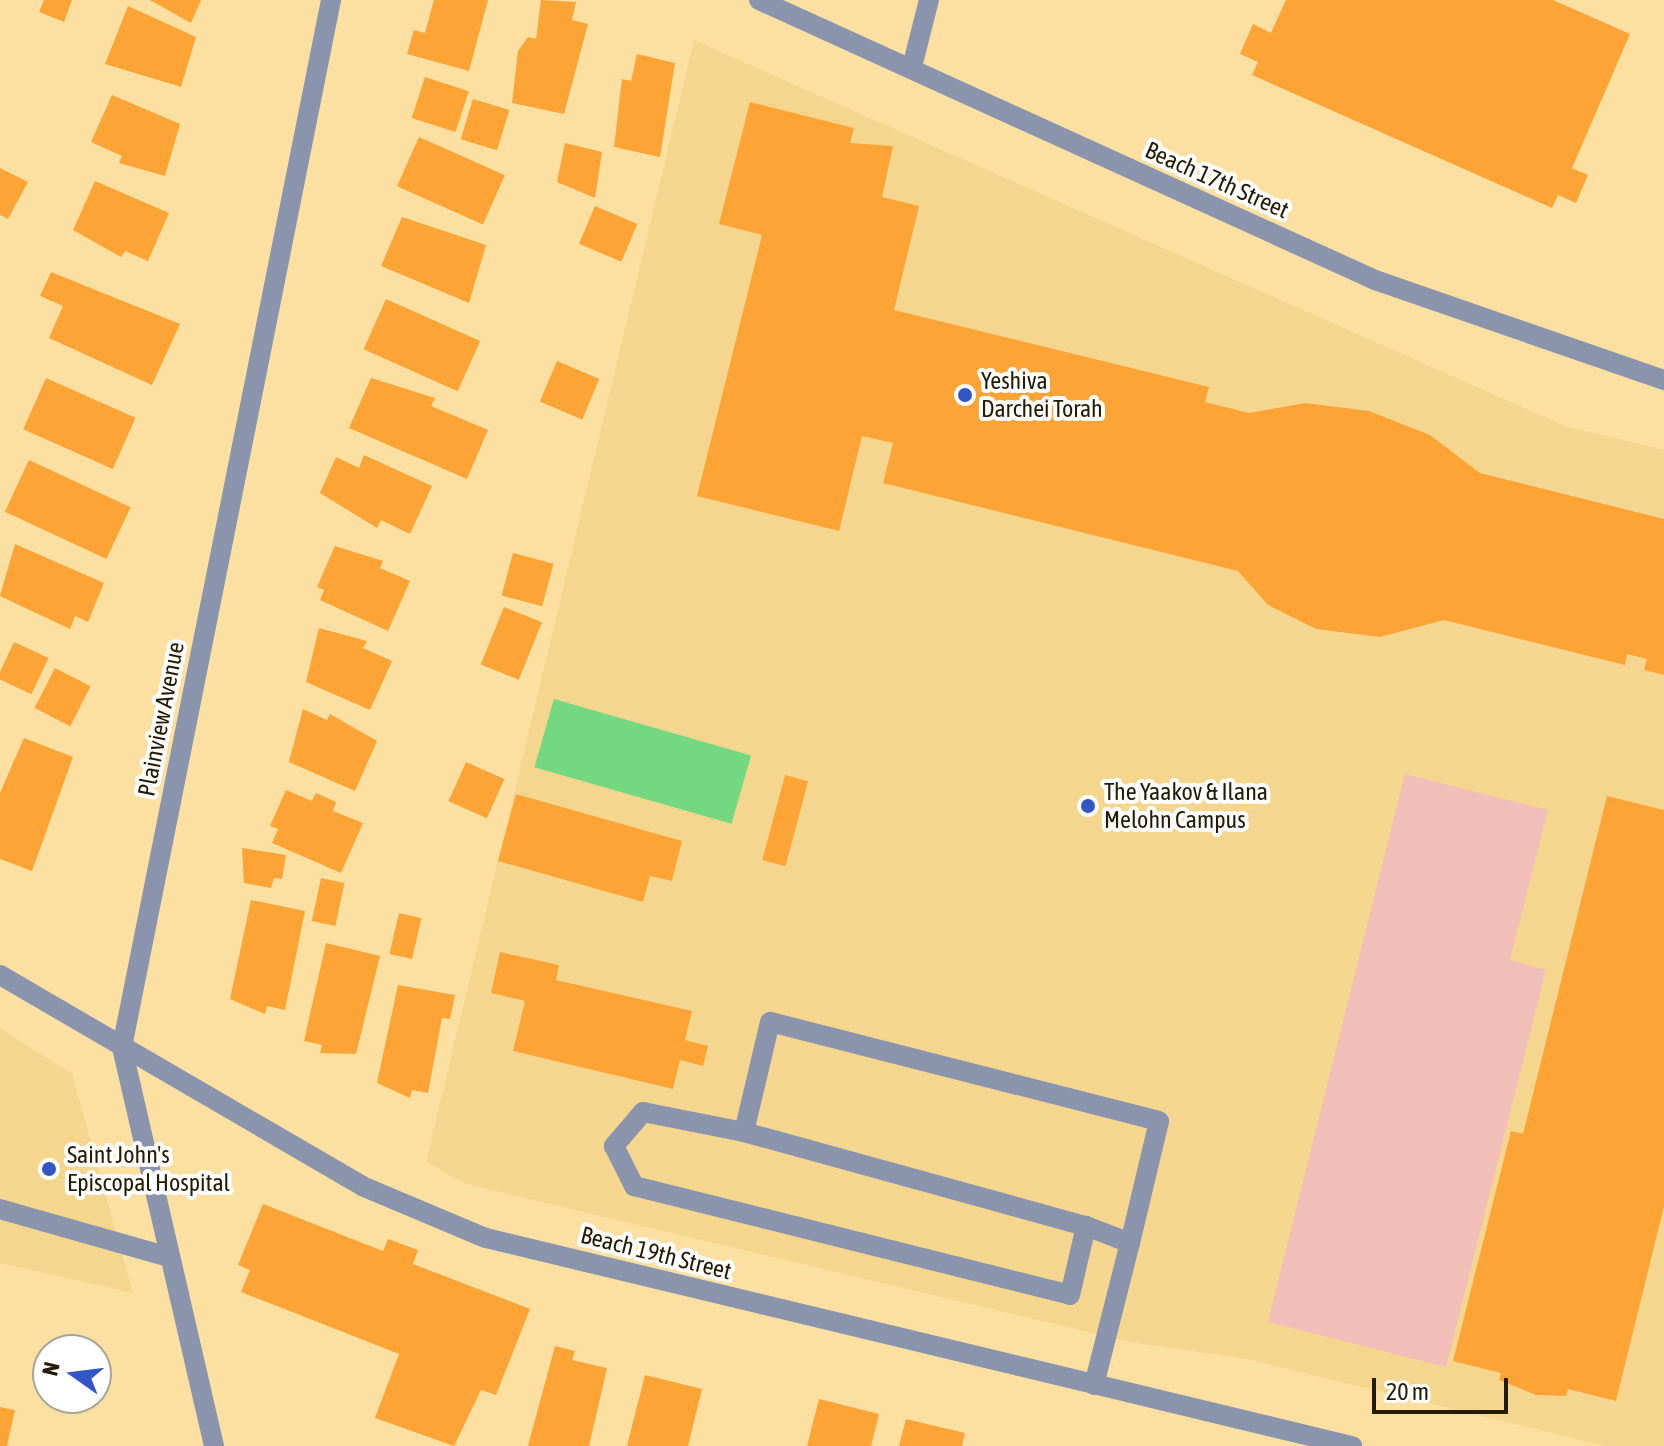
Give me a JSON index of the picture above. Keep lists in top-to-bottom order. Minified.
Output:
{"streets":{"street":["Beach 17th Street","Plainview Avenue","Beach 19th Street"]},"crossings":[["Plainview Avenue","Beach 19th Street"]],"places":["Yeshiva Darchei Torah","The Yaakov & Ilana Melohn Campus","Saint John's Episcopal Hospital"],"scale_bar":"20 m","north":"left"}
